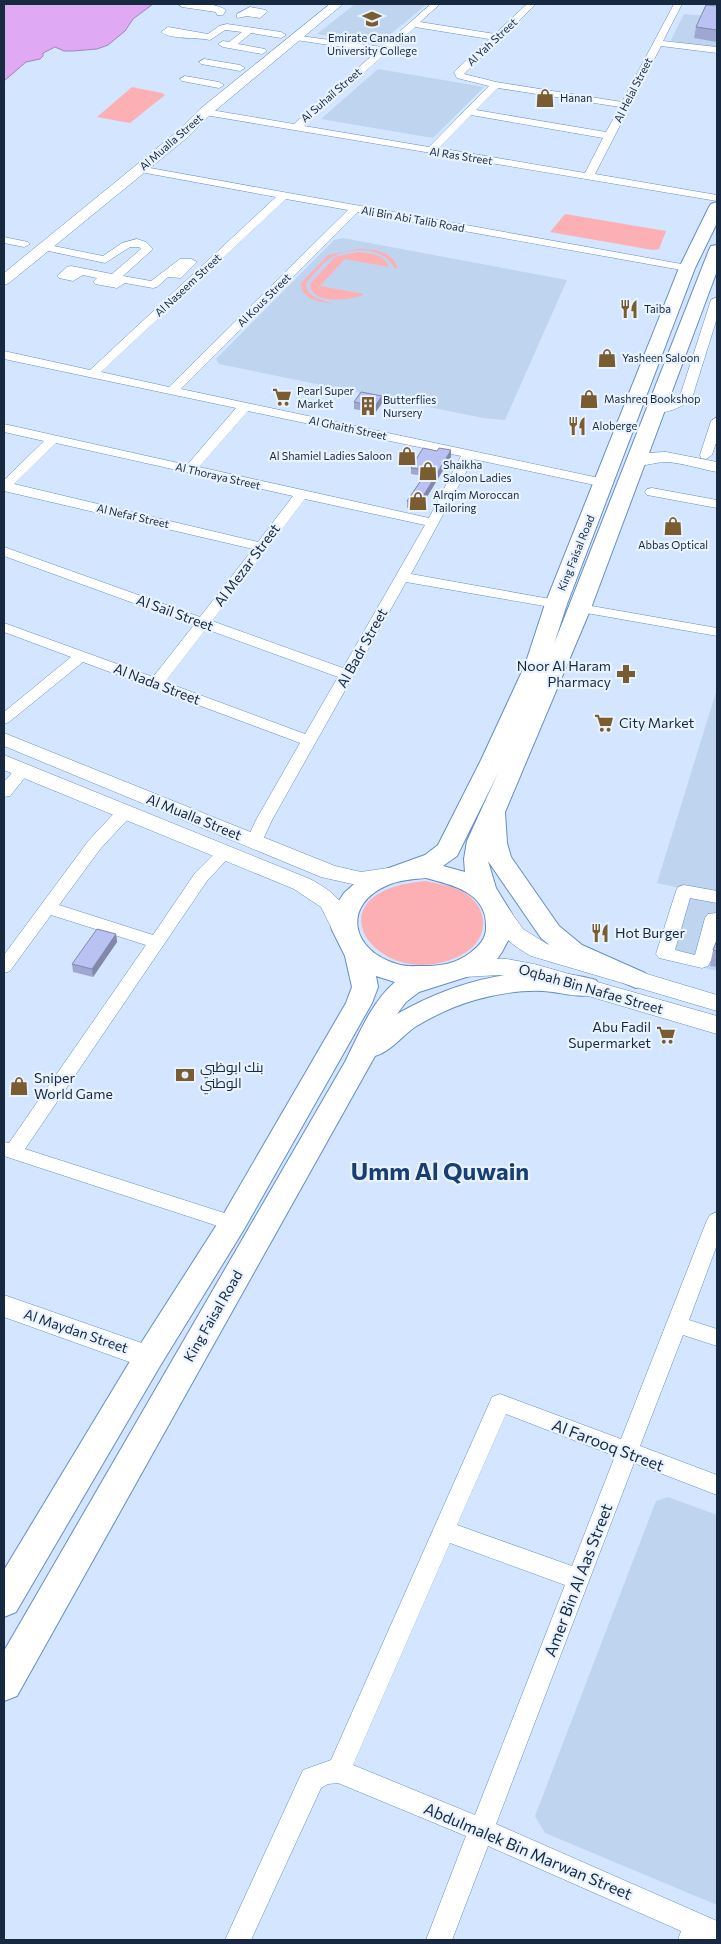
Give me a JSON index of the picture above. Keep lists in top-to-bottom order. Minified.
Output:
{"streets":{"main road":["King Faisal Road"],"street":["Al Yah Street","Al Helal Street","Al Suhail Street","Al Mualla Street","Al Ras Street","Ali Bin Abi Talib Road","Al Naseem Street","Al Kous Street","Al Ghaith Street","Al Thoraya Street","Al Nefaf Street","Al Mezar Street","Al Sail Street","Al Badr Street","Al Nada Street","Oqbah Bin Nafae Street","Al Maydan Street","Al Farooq Street","Amer Bin Al Aas Street","Abdulmalek Bin Marwan Street"]},"crossings":[["Al Yah Street","Al Helal Street"],["Al Helal Street","Al Ras Street"],["Al Suhail Street","Al Ras Street"],["Al Mualla Street","Al Ras Street"],["Al Mualla Street","Ali Bin Abi Talib Road"],["Al Mualla Street","King Faisal Road"],["Al Mualla Street","Al Badr Street"],["Al Mualla Street","Oqbah Bin Nafae Street"],["Ali Bin Abi Talib Road","Al Naseem Street"],["Ali Bin Abi Talib Road","Al Kous Street"],["Ali Bin Abi Talib Road","King Faisal Road"],["Al Naseem Street","Al Ghaith Street"],["Al Kous Street","Al Ghaith Street"],["Al Ghaith Street","King Faisal Road"],["Al Ghaith Street","Al Badr Street"],["Al Thoraya Street","Al Mezar Street"],["Al Thoraya Street","Al Badr Street"],["Al Nefaf Street","Al Mezar Street"],["King Faisal Road","Oqbah Bin Nafae Street"],["Al Mezar Street","Al Sail Street"],["Al Mezar Street","Al Nada Street"],["Al Sail Street","Al Badr Street"],["Al Badr Street","Al Nada Street"],["Al Farooq Street","Amer Bin Al Aas Street"],["Amer Bin Al Aas Street","Abdulmalek Bin Marwan Street"]],"districts":["Umm Al Quwain"],"places":{"school or university":["Emirate Canadian University College"],"shop":["Hanan","Yasheen Saloon","Mashreq Bookshop","Al Shamiel Ladies Saloon","Shaikha Saloon Ladies","Alrqim Moroccan Tailoring","Abbas Optical","Sniper World Game"],"restaurant":["Taiba","Aloberge","Hot Burger"],"supermarket":["Pearl Super Market","City Market","Abu Fadil Supermarket"],"building":["Butterflies Nursery"],"pharmacy":["Noor Al Haram Pharmacy"],"bank":["بنك ابوظبي الوطني"]}}
